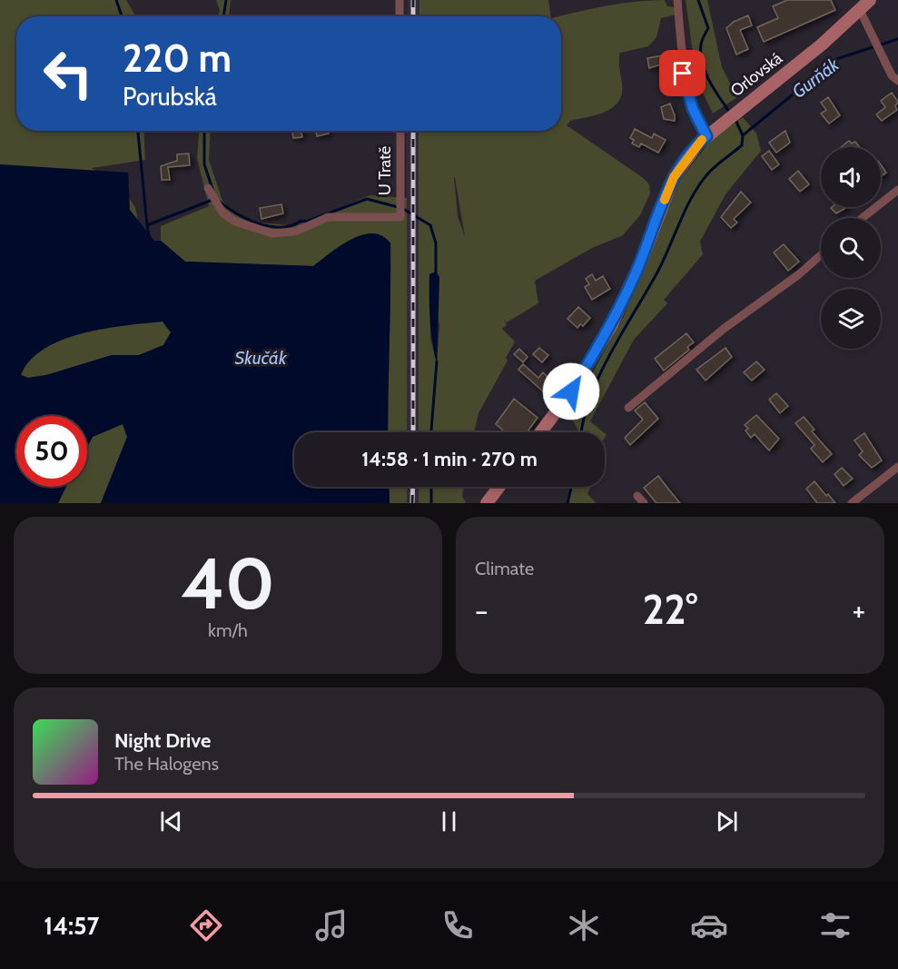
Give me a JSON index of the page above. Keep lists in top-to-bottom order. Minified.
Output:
{"streets":{"main road":["Orlovská"],"street":["U Tratě"]},"water":["Gurňák","Skučák"],"page":{"turn":["220 m","Porubská"],"limit":"50","trip":"14:58 · 1 min · 270 m","tile":[["40","km/h"],"Climate"],"heat":["−","22°","+"],"song":["Night Drive","The Halogens"],"tabs":"14:57"}}
